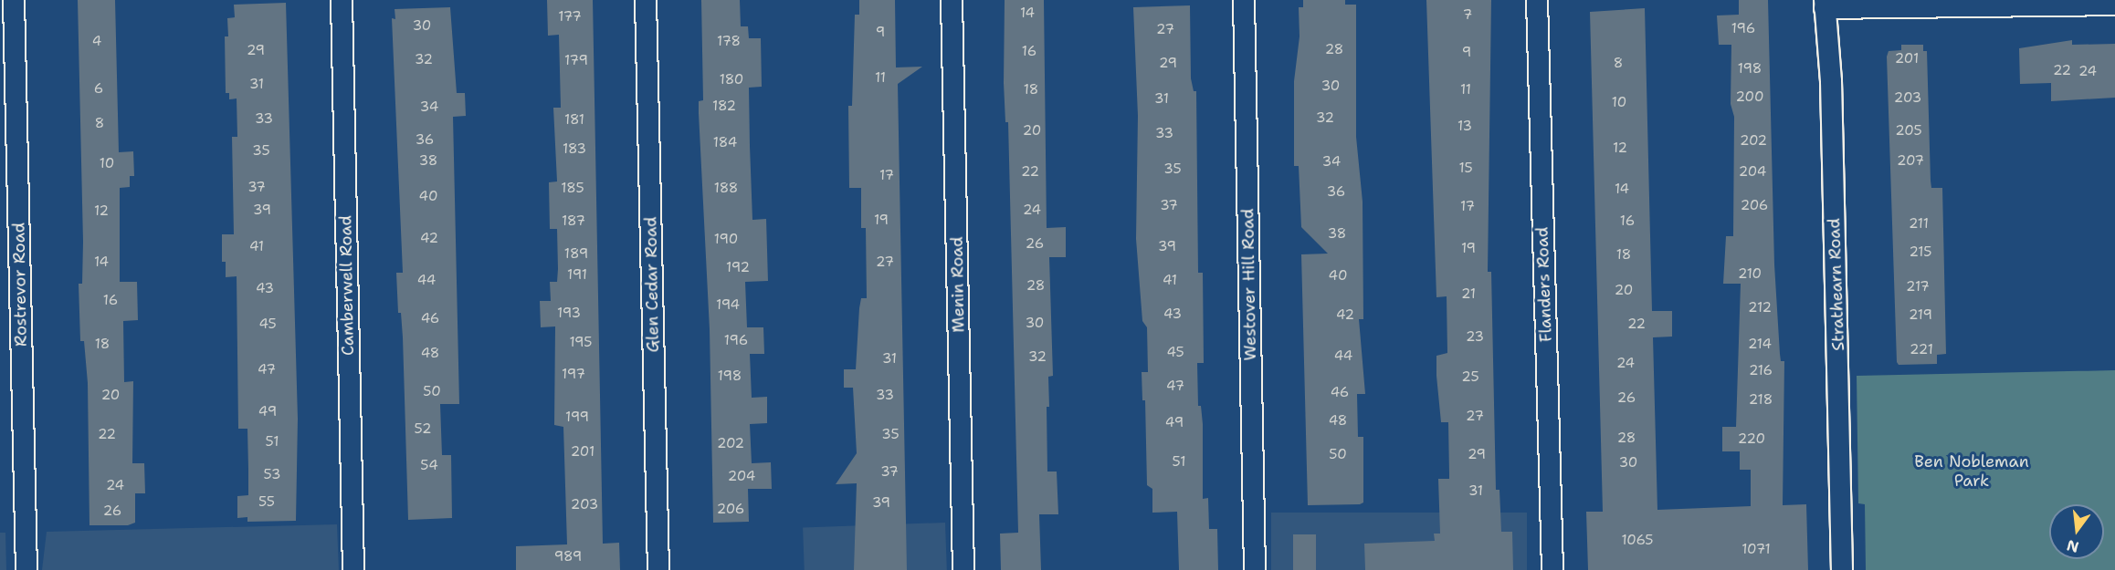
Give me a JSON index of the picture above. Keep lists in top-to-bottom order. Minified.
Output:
{"streets":{"street":["Rostrevor Road","Glen Cedar Road","Menin Road","Westover Hill Road","Flanders Road","Strathearn Road","Camberwell Road"]},"parks":["Ben Nobleman Park"],"house_numbers":["14","7","177","30","196","27","9","4","178","28","29","16","9","201","32","179","29","8","198","22","24","11","180","31","30","6","18","11","200","203","31","10","182","34","32","33","181","8","13","20","205","33","36","202","184","12","183","35","38","207","34","10","15","35","22","204","17","37","185","188","14","36","40","37","206","17","39","24","12","19","187","16","211","38","42","190","26","41","39","19","215","189","18","14","27","192","210","191","40","44","41","28","217","43","20","21","16","194","212","193","43","42","219","46","30","45","22","23","196","195","18","214","221","45","48","44","32","31","24","47","216","197","198","25","47","50","46","20","33","26","218","49","27","199","48","49","52","22","35","28","220","51","202","201","50","29","51","30","54","37","53","204","24","31","55","39","203","206","26","1065","1071","989"],"north":"bottom"}
